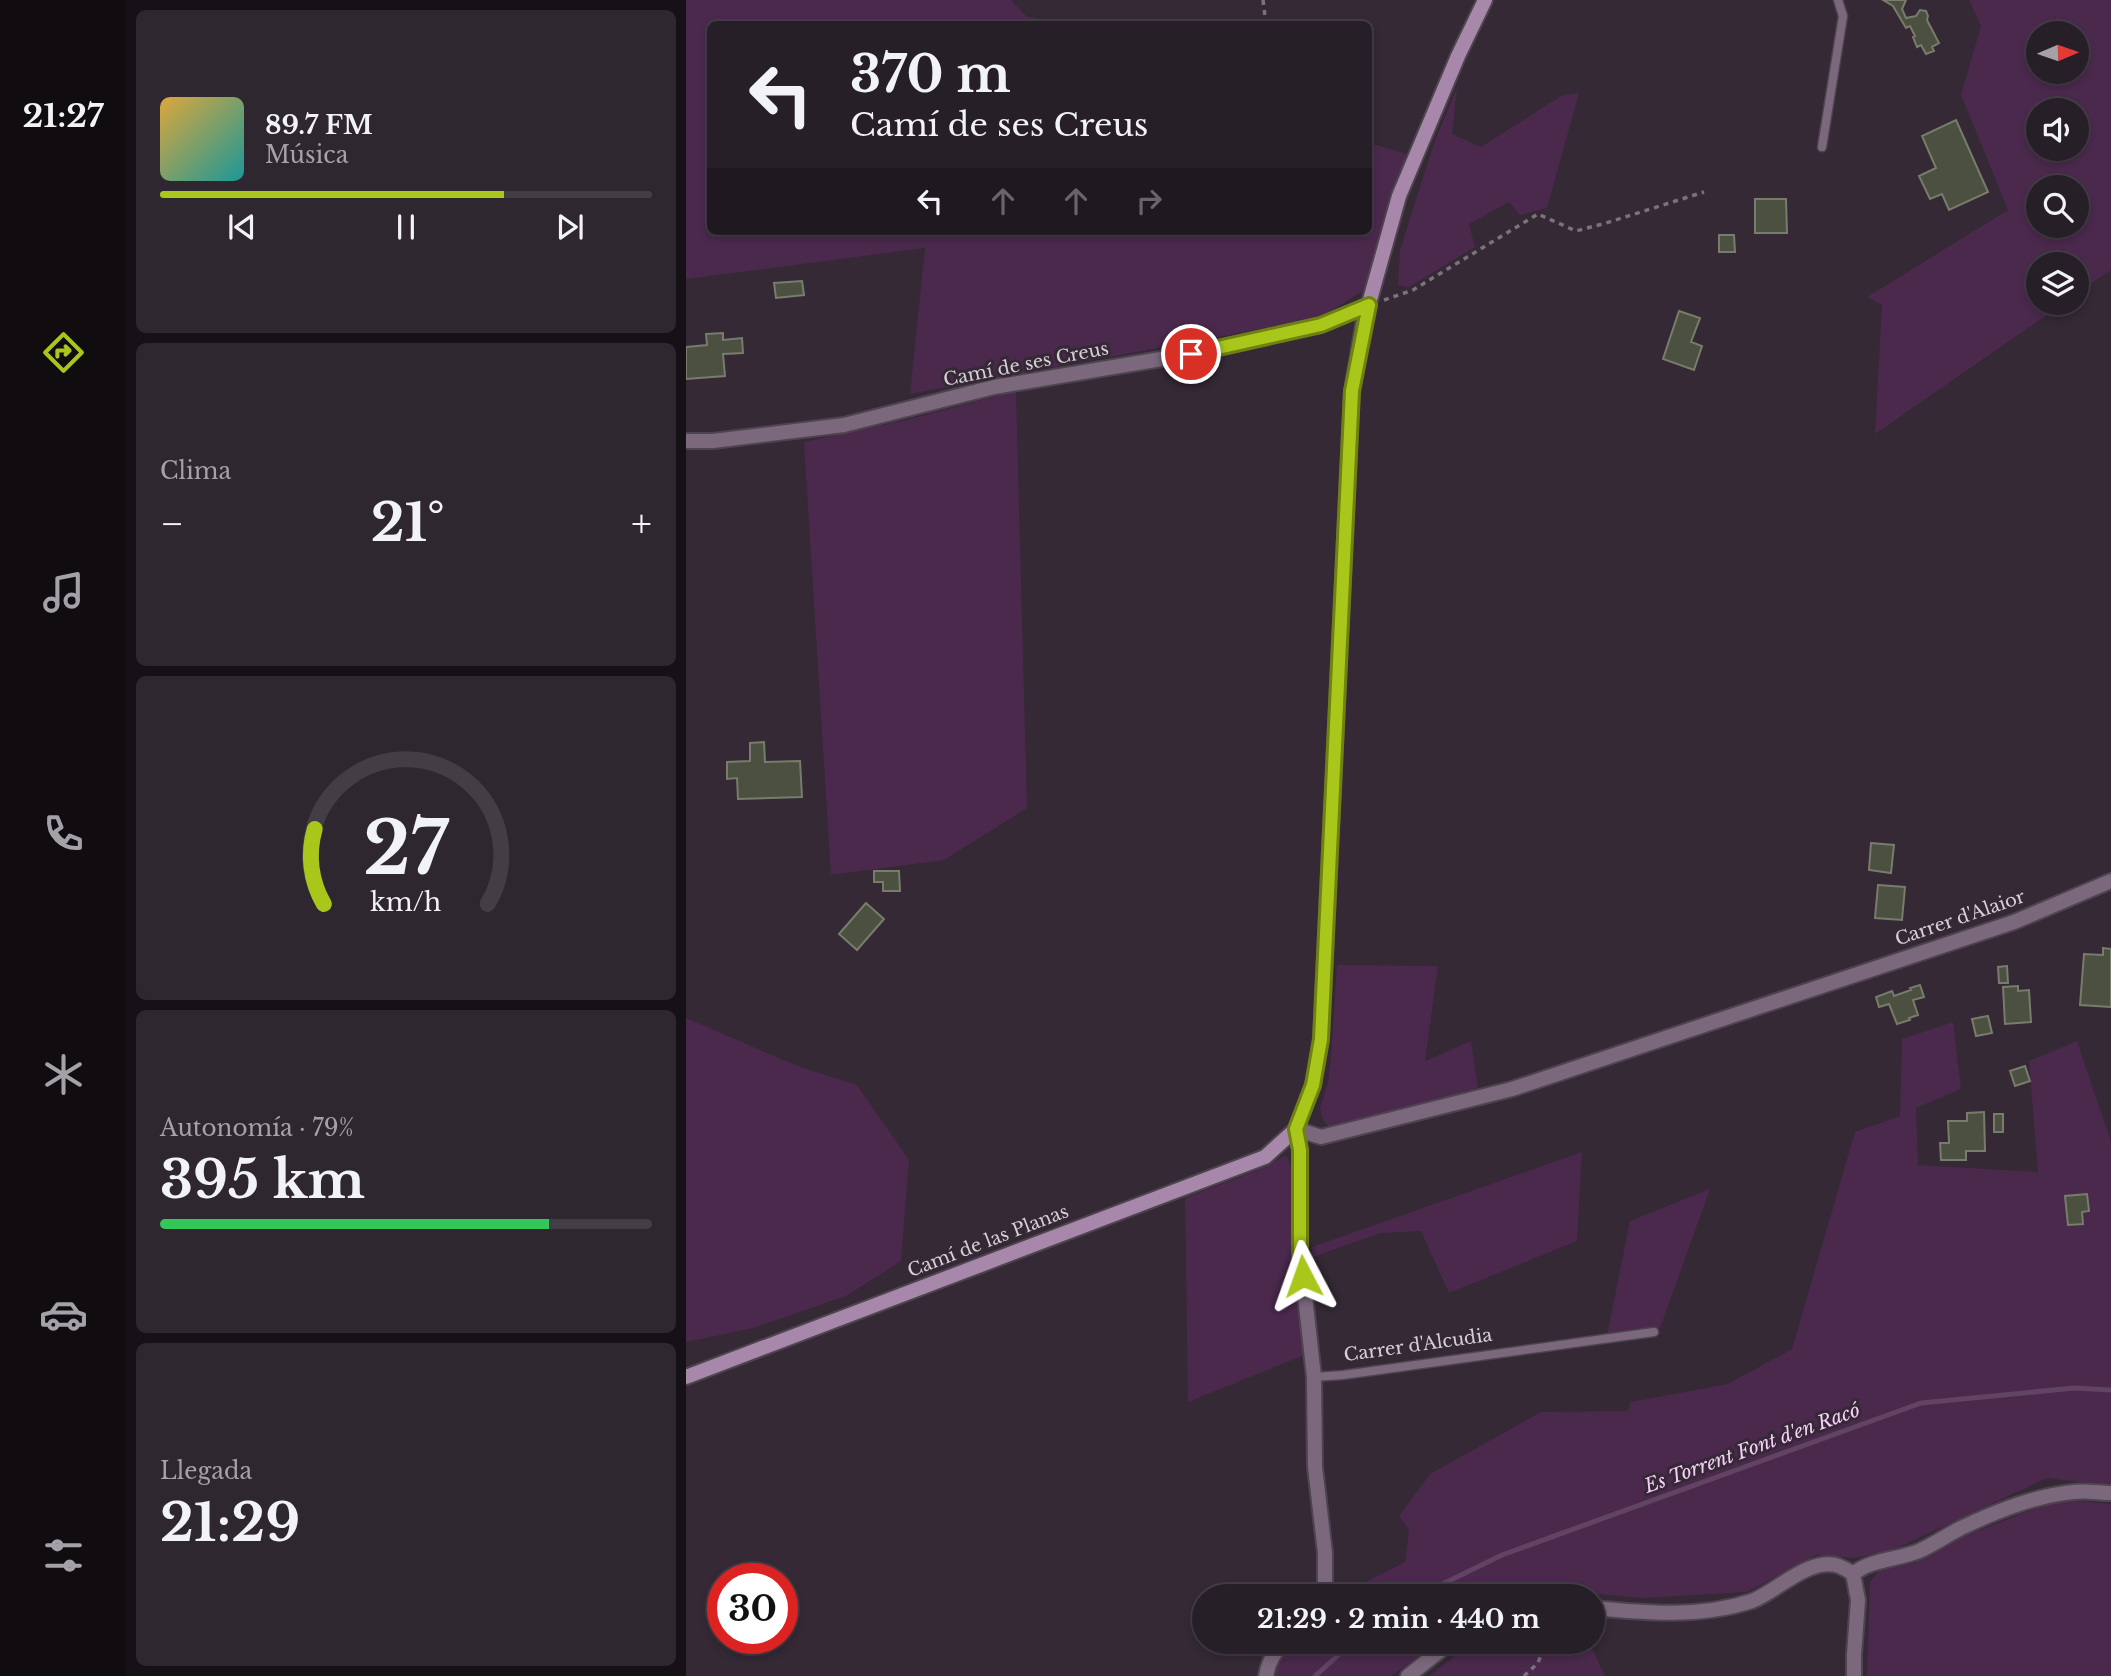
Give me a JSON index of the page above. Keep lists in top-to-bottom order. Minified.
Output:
{"streets":{"street":["Camí de ses Creus","Carrer d'Alaior","Camí de las Planas"],"lane":["Carrer d'Alcudia"]},"crossings":[["Carrer d'Alaior","Camí de las Planas"]],"water":["Es Torrent Font d'en Racó"],"north":"right","page":{"tabs":"21:27","turn":["370 m","Camí de ses Creus"],"song":["89.7 FM","Música"],"tile":["Clima",["Autonomía · 79%","395 km"],["Llegada","21:29"]],"heat":["−","21°","+"],"limit":"30","trip":"21:29 · 2 min · 440 m","gauge":["27","km/h"]}}
